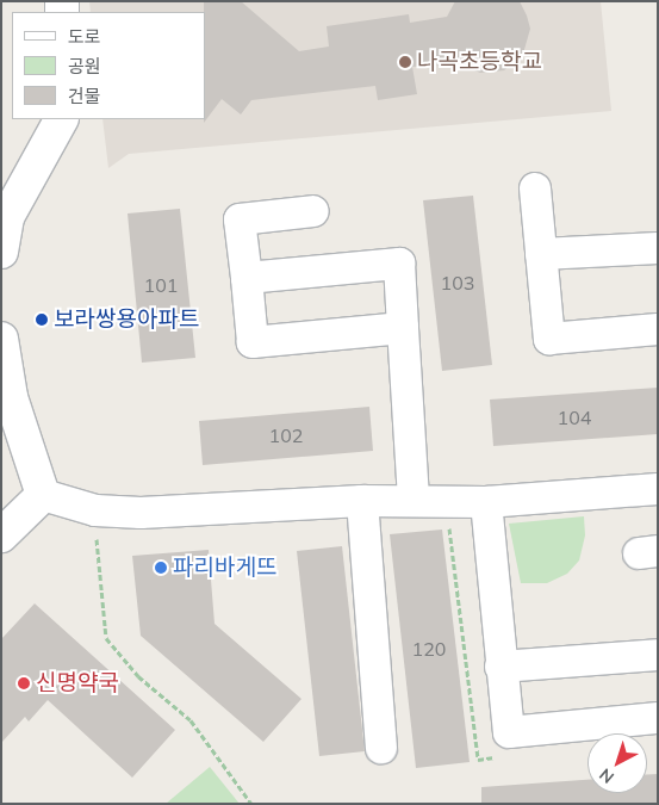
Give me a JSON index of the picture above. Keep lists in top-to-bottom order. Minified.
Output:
{"places":["나곡초등학교","보라쌍용아파트","파리바게뜨","신명약국"],"house_numbers":["103","101","104","102","120"],"legend":["도로","공원","건물"],"north":"bottom left"}
